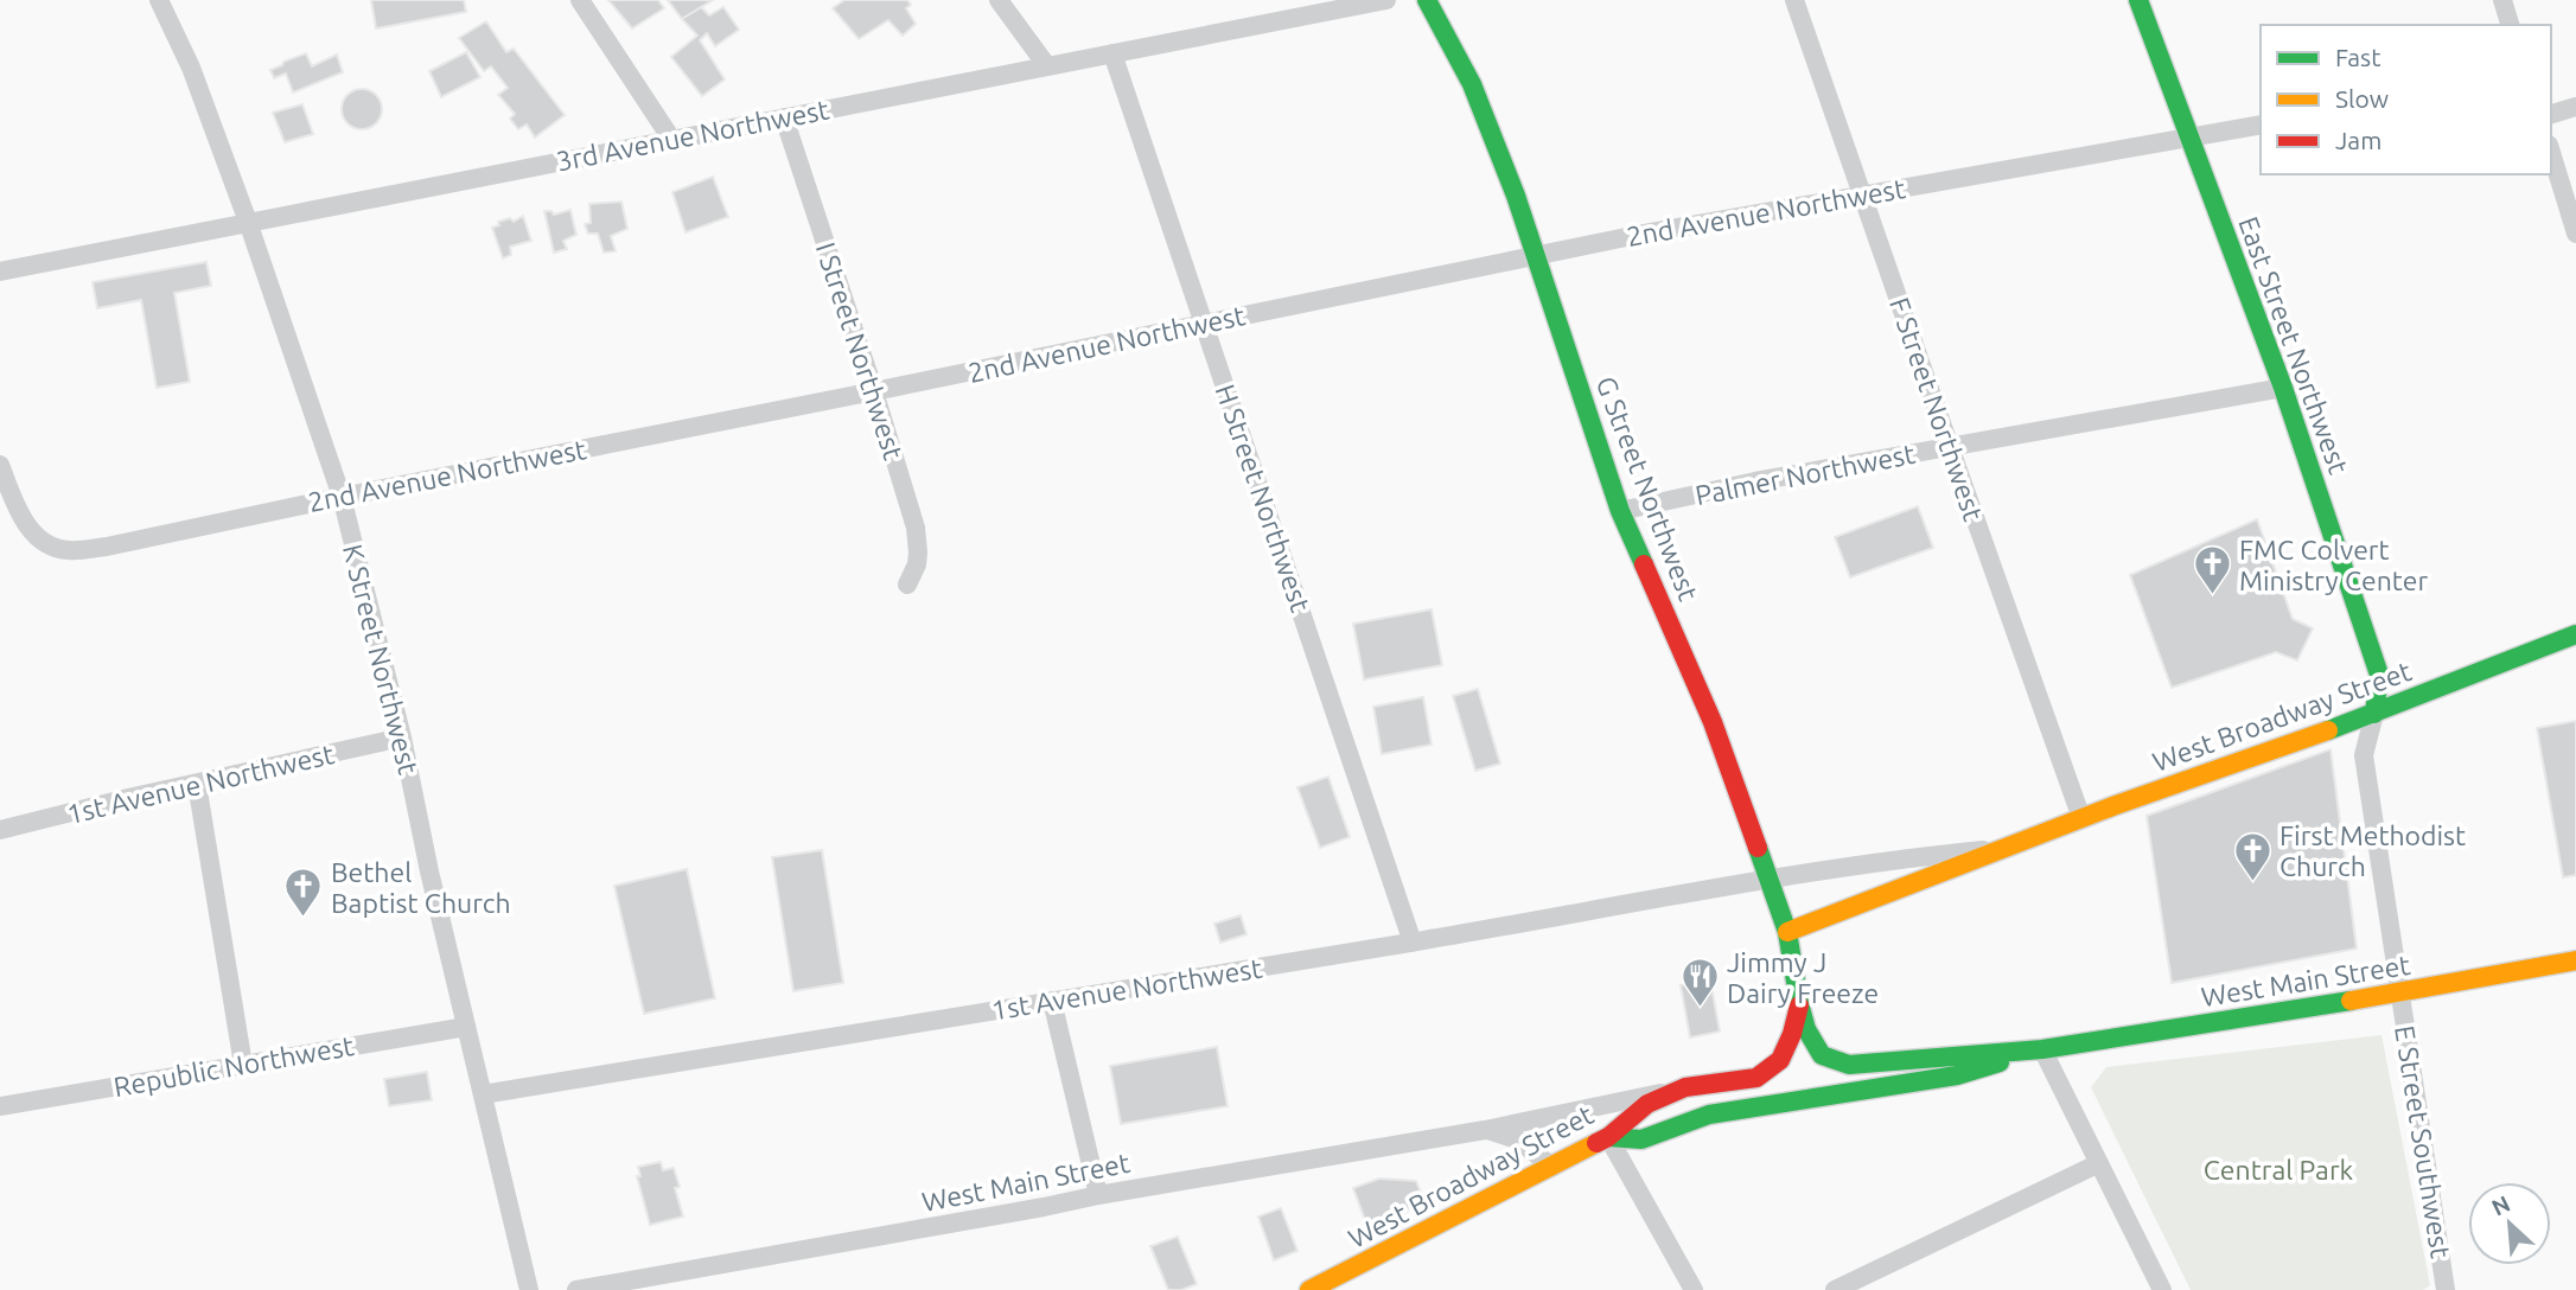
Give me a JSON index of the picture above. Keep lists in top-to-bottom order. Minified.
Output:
{"streets":{"main road":["East Street Northwest","G Street Northwest","West Broadway Street","West Main Street"],"street":["3rd Avenue Northwest","2nd Avenue Northwest","I Street Northwest","F Street Northwest","Palmer Northwest","H Street Northwest","K Street Northwest","1st Avenue Northwest","Republic Northwest","E Street Southwest"]},"crossings":[["3rd Avenue Northwest","I Street Northwest"],["3rd Avenue Northwest","H Street Northwest"],["3rd Avenue Northwest","K Street Northwest"],["2nd Avenue Northwest","East Street Northwest"],["2nd Avenue Northwest","I Street Northwest"],["2nd Avenue Northwest","F Street Northwest"],["2nd Avenue Northwest","G Street Northwest"],["2nd Avenue Northwest","H Street Northwest"],["2nd Avenue Northwest","K Street Northwest"],["East Street Northwest","Palmer Northwest"],["East Street Northwest","West Broadway Street"],["East Street Northwest","E Street Southwest"],["F Street Northwest","Palmer Northwest"],["F Street Northwest","West Broadway Street"],["Palmer Northwest","G Street Northwest"],["G Street Northwest","West Broadway Street"],["G Street Northwest","1st Avenue Northwest"],["G Street Northwest","West Main Street"],["H Street Northwest","1st Avenue Northwest"],["K Street Northwest","1st Avenue Northwest"],["K Street Northwest","Republic Northwest"],["West Broadway Street","1st Avenue Northwest"],["West Broadway Street","West Main Street"],["West Broadway Street","E Street Southwest"],["West Main Street","E Street Southwest"]],"parks":["Central Park"],"places":{"church":["FMC Colvert Ministry Center","First Methodist Church","Bethel Baptist Church"],"restaurant":["Jimmy J Dairy Freeze"]},"legend":["Fast","Slow","Jam"],"north":"top left"}
